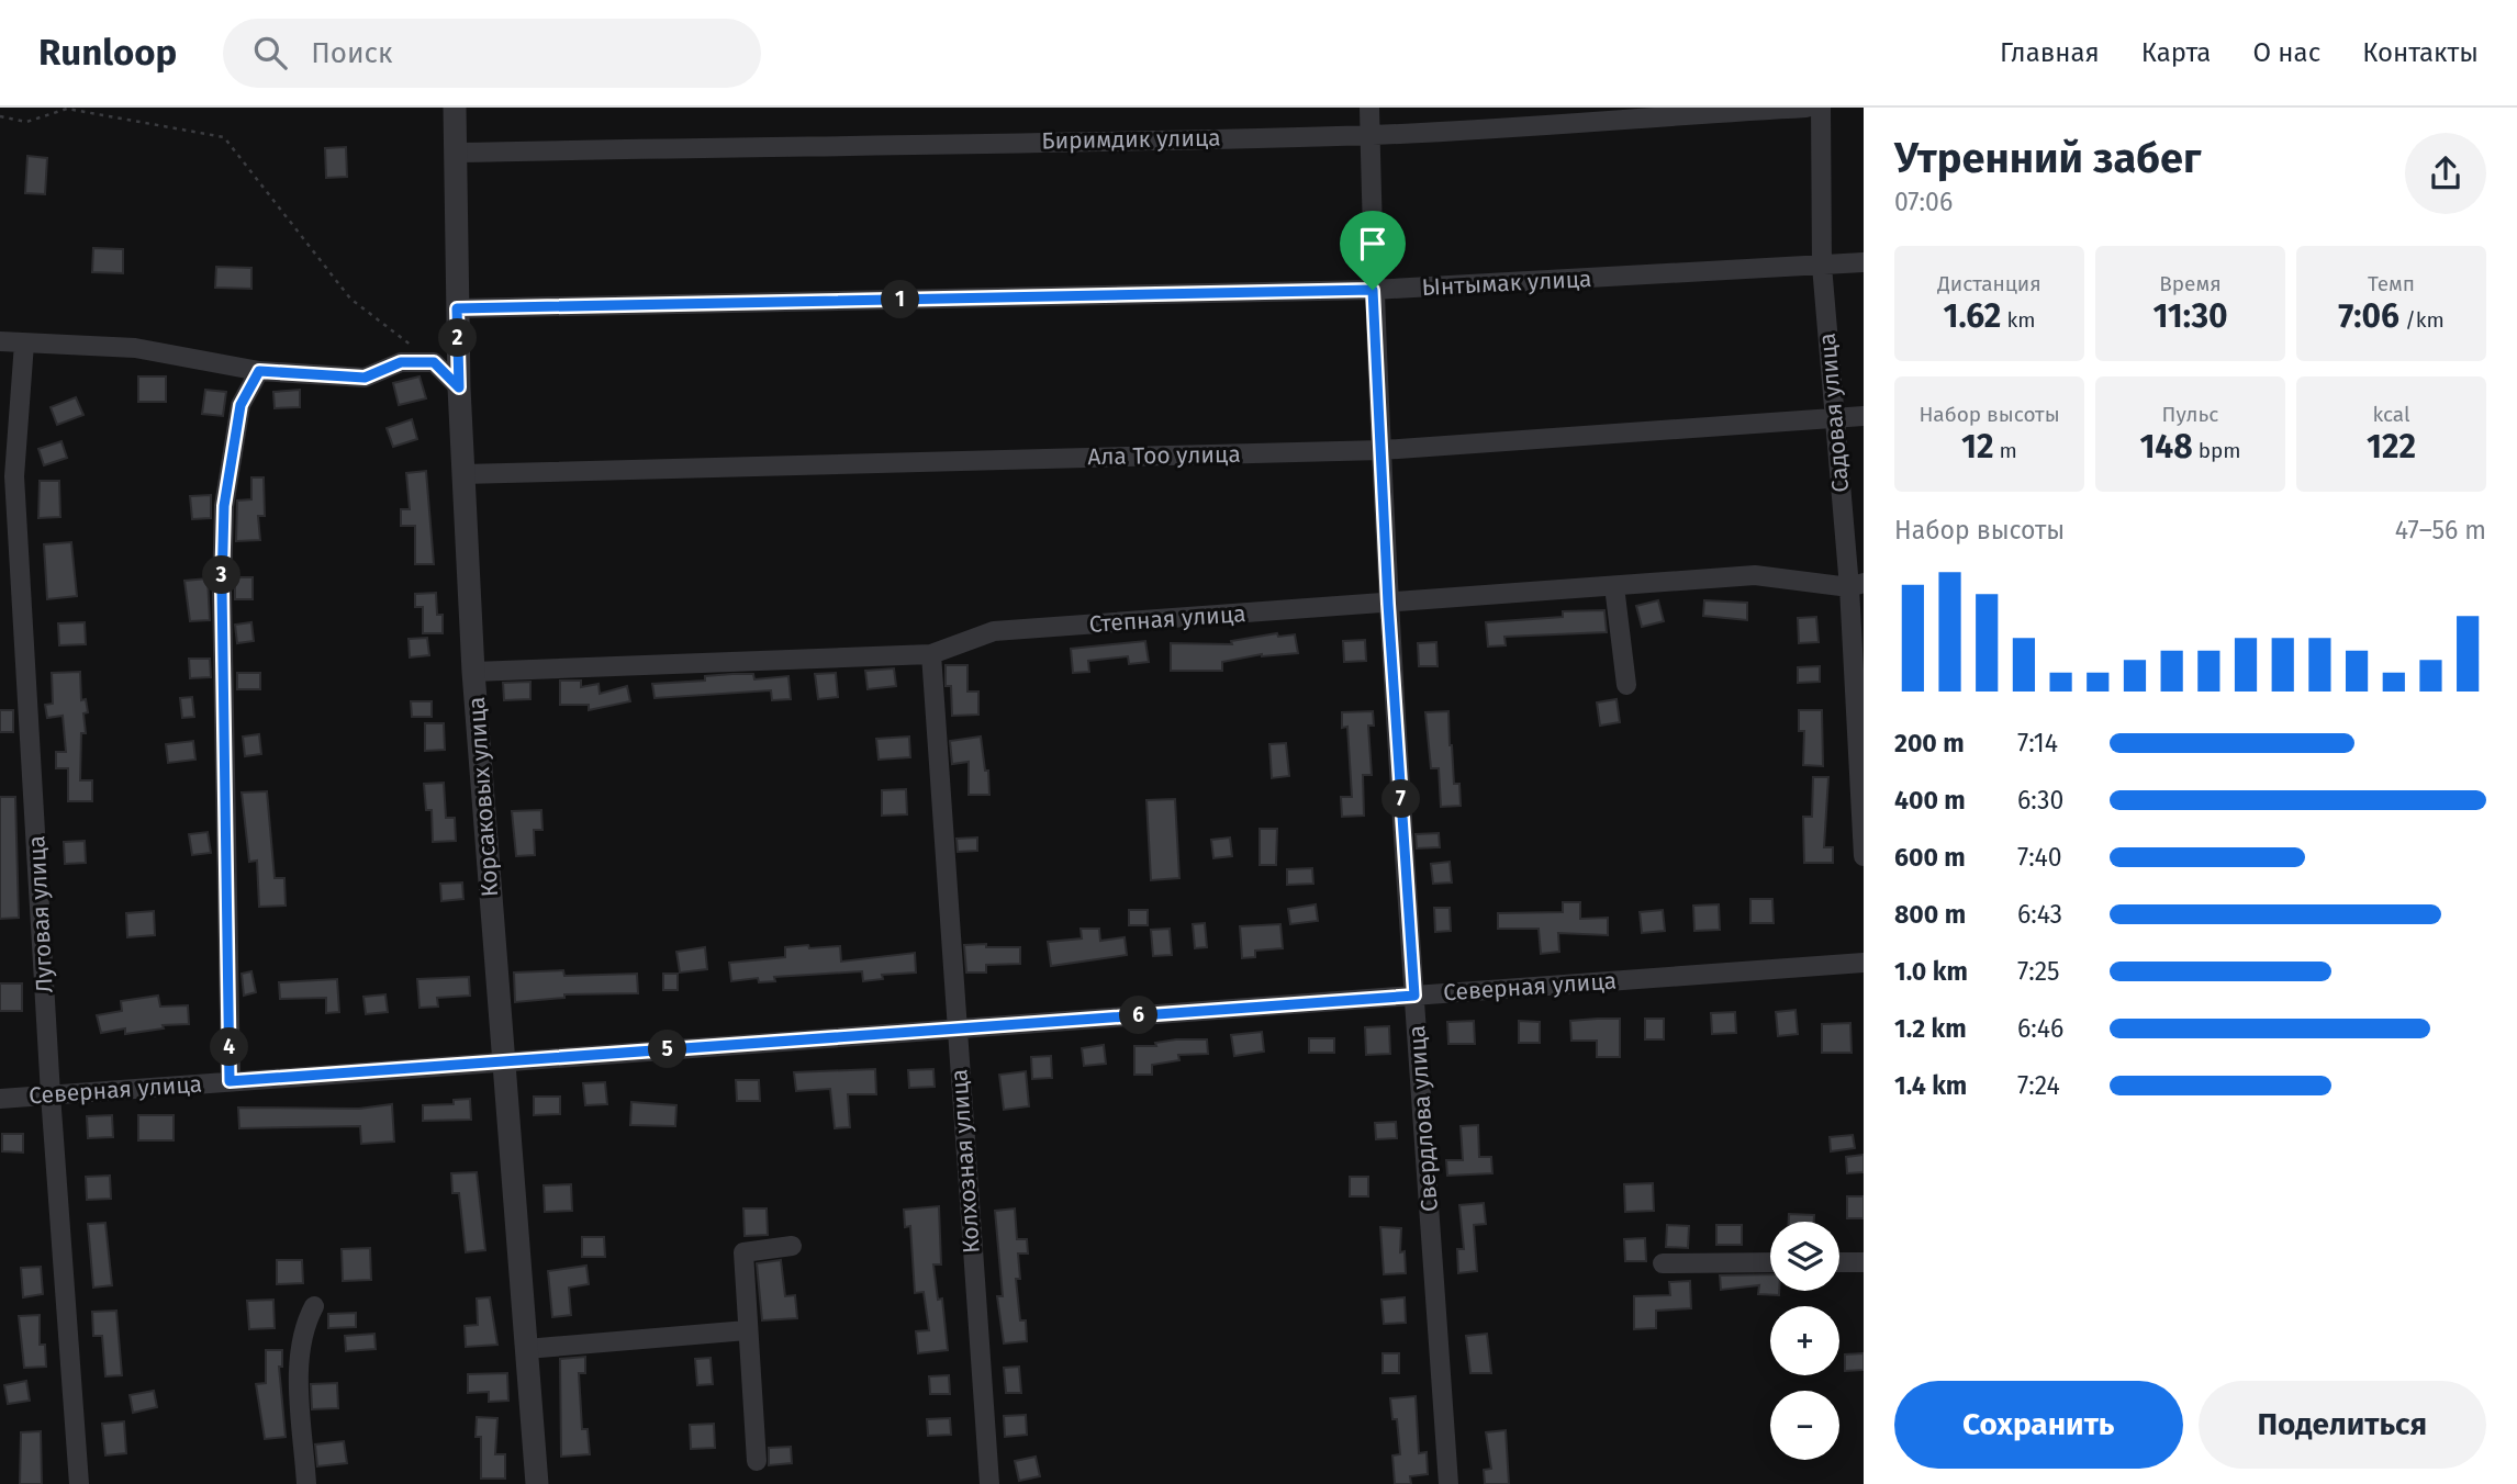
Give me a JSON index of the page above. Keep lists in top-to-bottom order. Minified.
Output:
{"streets":{"street":["Биримдик улица","Ынтымак улица","Садовая улица","Ала Тоо улица","Степная улица","Корсаковых улица","Луговая улица","Северная улица","Свердлова улица","Колхозная улица"]},"crossings":[["Биримдик улица","Корсаковых улица"],["Биримдик улица","Свердлова улица"],["Ынтымак улица","Садовая улица"],["Ынтымак улица","Корсаковых улица"],["Ынтымак улица","Свердлова улица"],["Садовая улица","Ала Тоо улица"],["Садовая улица","Степная улица"],["Ала Тоо улица","Корсаковых улица"],["Ала Тоо улица","Свердлова улица"],["Степная улица","Корсаковых улица"],["Степная улица","Свердлова улица"],["Степная улица","Колхозная улица"],["Корсаковых улица","Северная улица"],["Луговая улица","Северная улица"],["Северная улица","Свердлова улица"],["Северная улица","Колхозная улица"]],"page":{"header":"Runloop","search":"Поиск","nav":["Главная","Карта","О нас","Контакты"],"heading":["Утренний забег","07:06"],"stats":[["Дистанция","1.62 km"],["Время","11:30"],["Темп","7:06 /km"],["Набор высоты","12 m"],["Пульс","148 bpm"],["kcal","122"]],"pins":["1","2","3","7","6","4","5"],"chart":["Набор высоты","47–56 m"],"list":[{"name":"200 m","note":"7:14"},{"name":"400 m","note":"6:30"},{"name":"600 m","note":"7:40"},{"name":"800 m","note":"6:43"},{"name":"1.0 km","note":"7:25"},{"name":"1.2 km","note":"6:46"},{"name":"1.4 km","note":"7:24"}],"map_buttons":["+","−"],"buttons":["Сохранить","Поделиться"]}}
